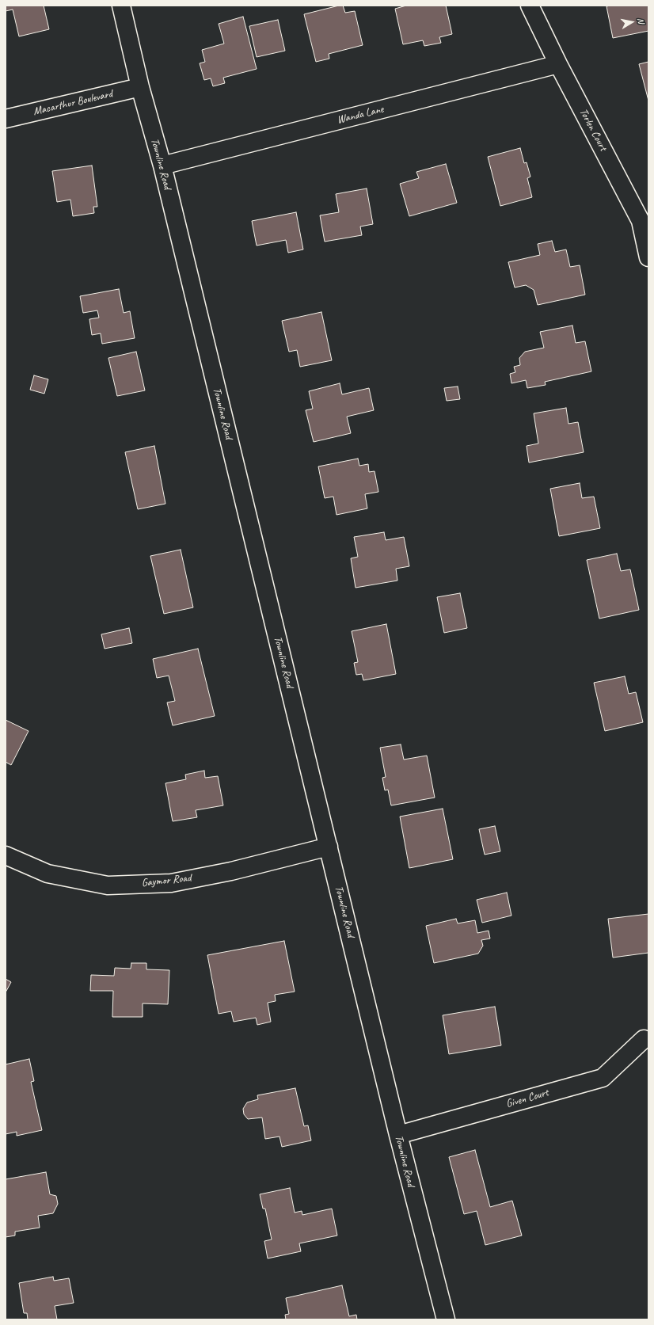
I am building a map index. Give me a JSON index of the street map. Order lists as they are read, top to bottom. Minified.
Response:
{"streets":{"street":["Macarthur Boulevard","Wanda Lane","Torlen Court","Townline Road","Gaymor Road","Given Court"]},"crossings":[["Macarthur Boulevard","Townline Road"],["Wanda Lane","Torlen Court"],["Wanda Lane","Townline Road"],["Townline Road","Gaymor Road"],["Townline Road","Given Court"]],"north":"right"}
